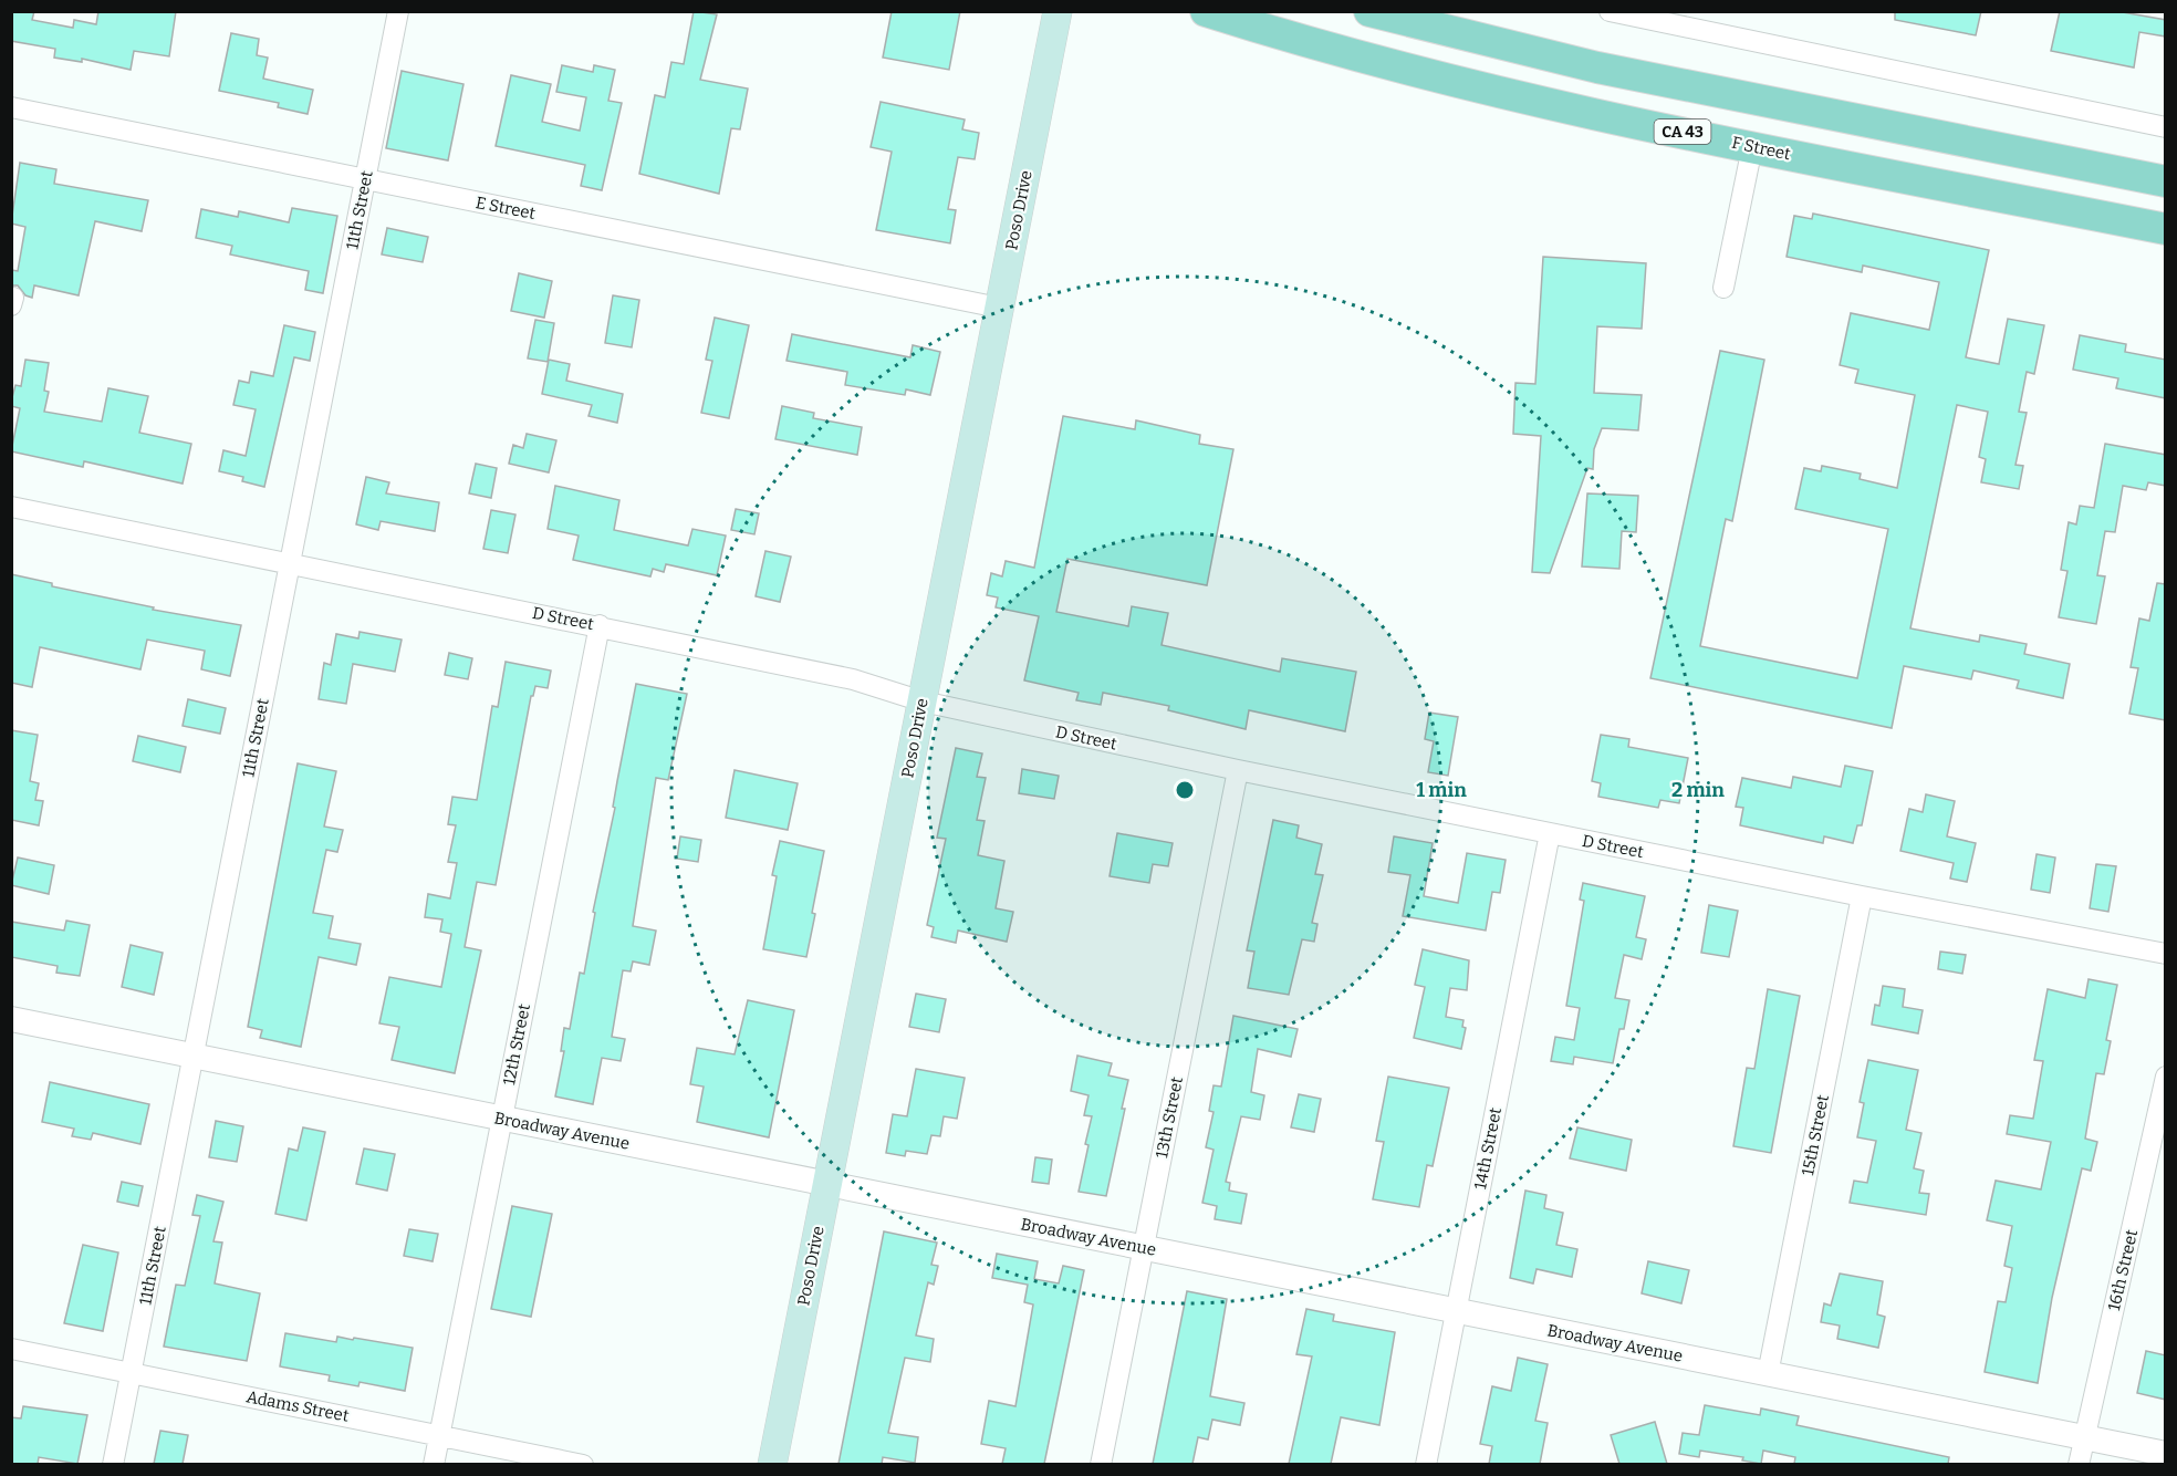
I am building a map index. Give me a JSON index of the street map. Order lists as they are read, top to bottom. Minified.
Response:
{"streets":{"main road":["CA 43","F Street","Poso Drive"],"street":["E Street","11th Street","D Street","12th Street","13th Street","Broadway Avenue","15th Street","14th Street","16th Street","Adams Street"]},"crossings":[["E Street","11th Street"],["E Street","Poso Drive"],["11th Street","D Street"],["11th Street","Broadway Avenue"],["11th Street","Adams Street"],["Poso Drive","D Street"],["Poso Drive","Broadway Avenue"],["D Street","12th Street"],["D Street","13th Street"],["D Street","15th Street"],["D Street","14th Street"],["12th Street","Broadway Avenue"],["12th Street","Adams Street"],["13th Street","Broadway Avenue"],["Broadway Avenue","15th Street"],["Broadway Avenue","14th Street"],["Broadway Avenue","16th Street"]],"rings":["1 min","2 min"]}
